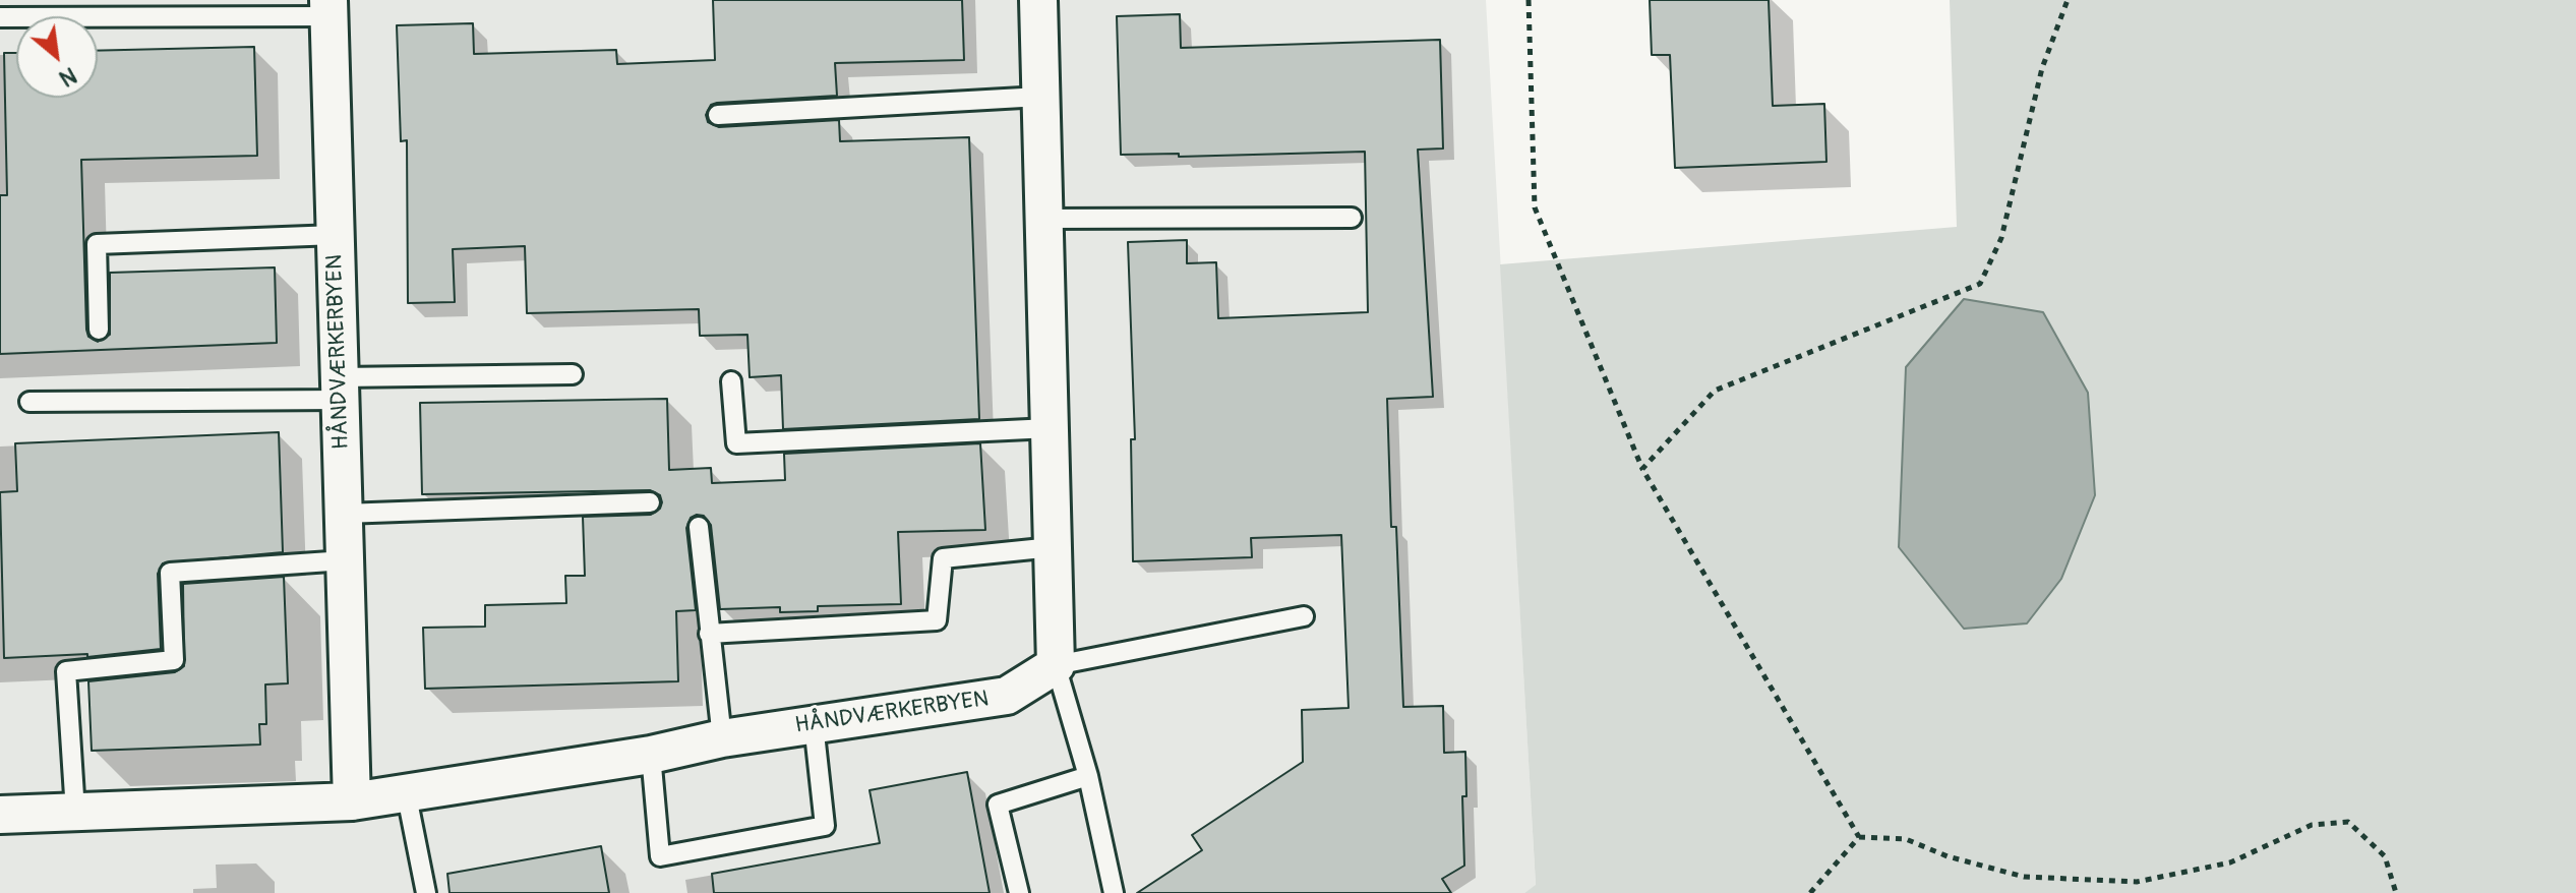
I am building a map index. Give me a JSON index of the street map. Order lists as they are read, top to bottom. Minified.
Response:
{"streets":{"street":["HÅNDVÆRKERBYEN"]},"north":"bottom right"}
